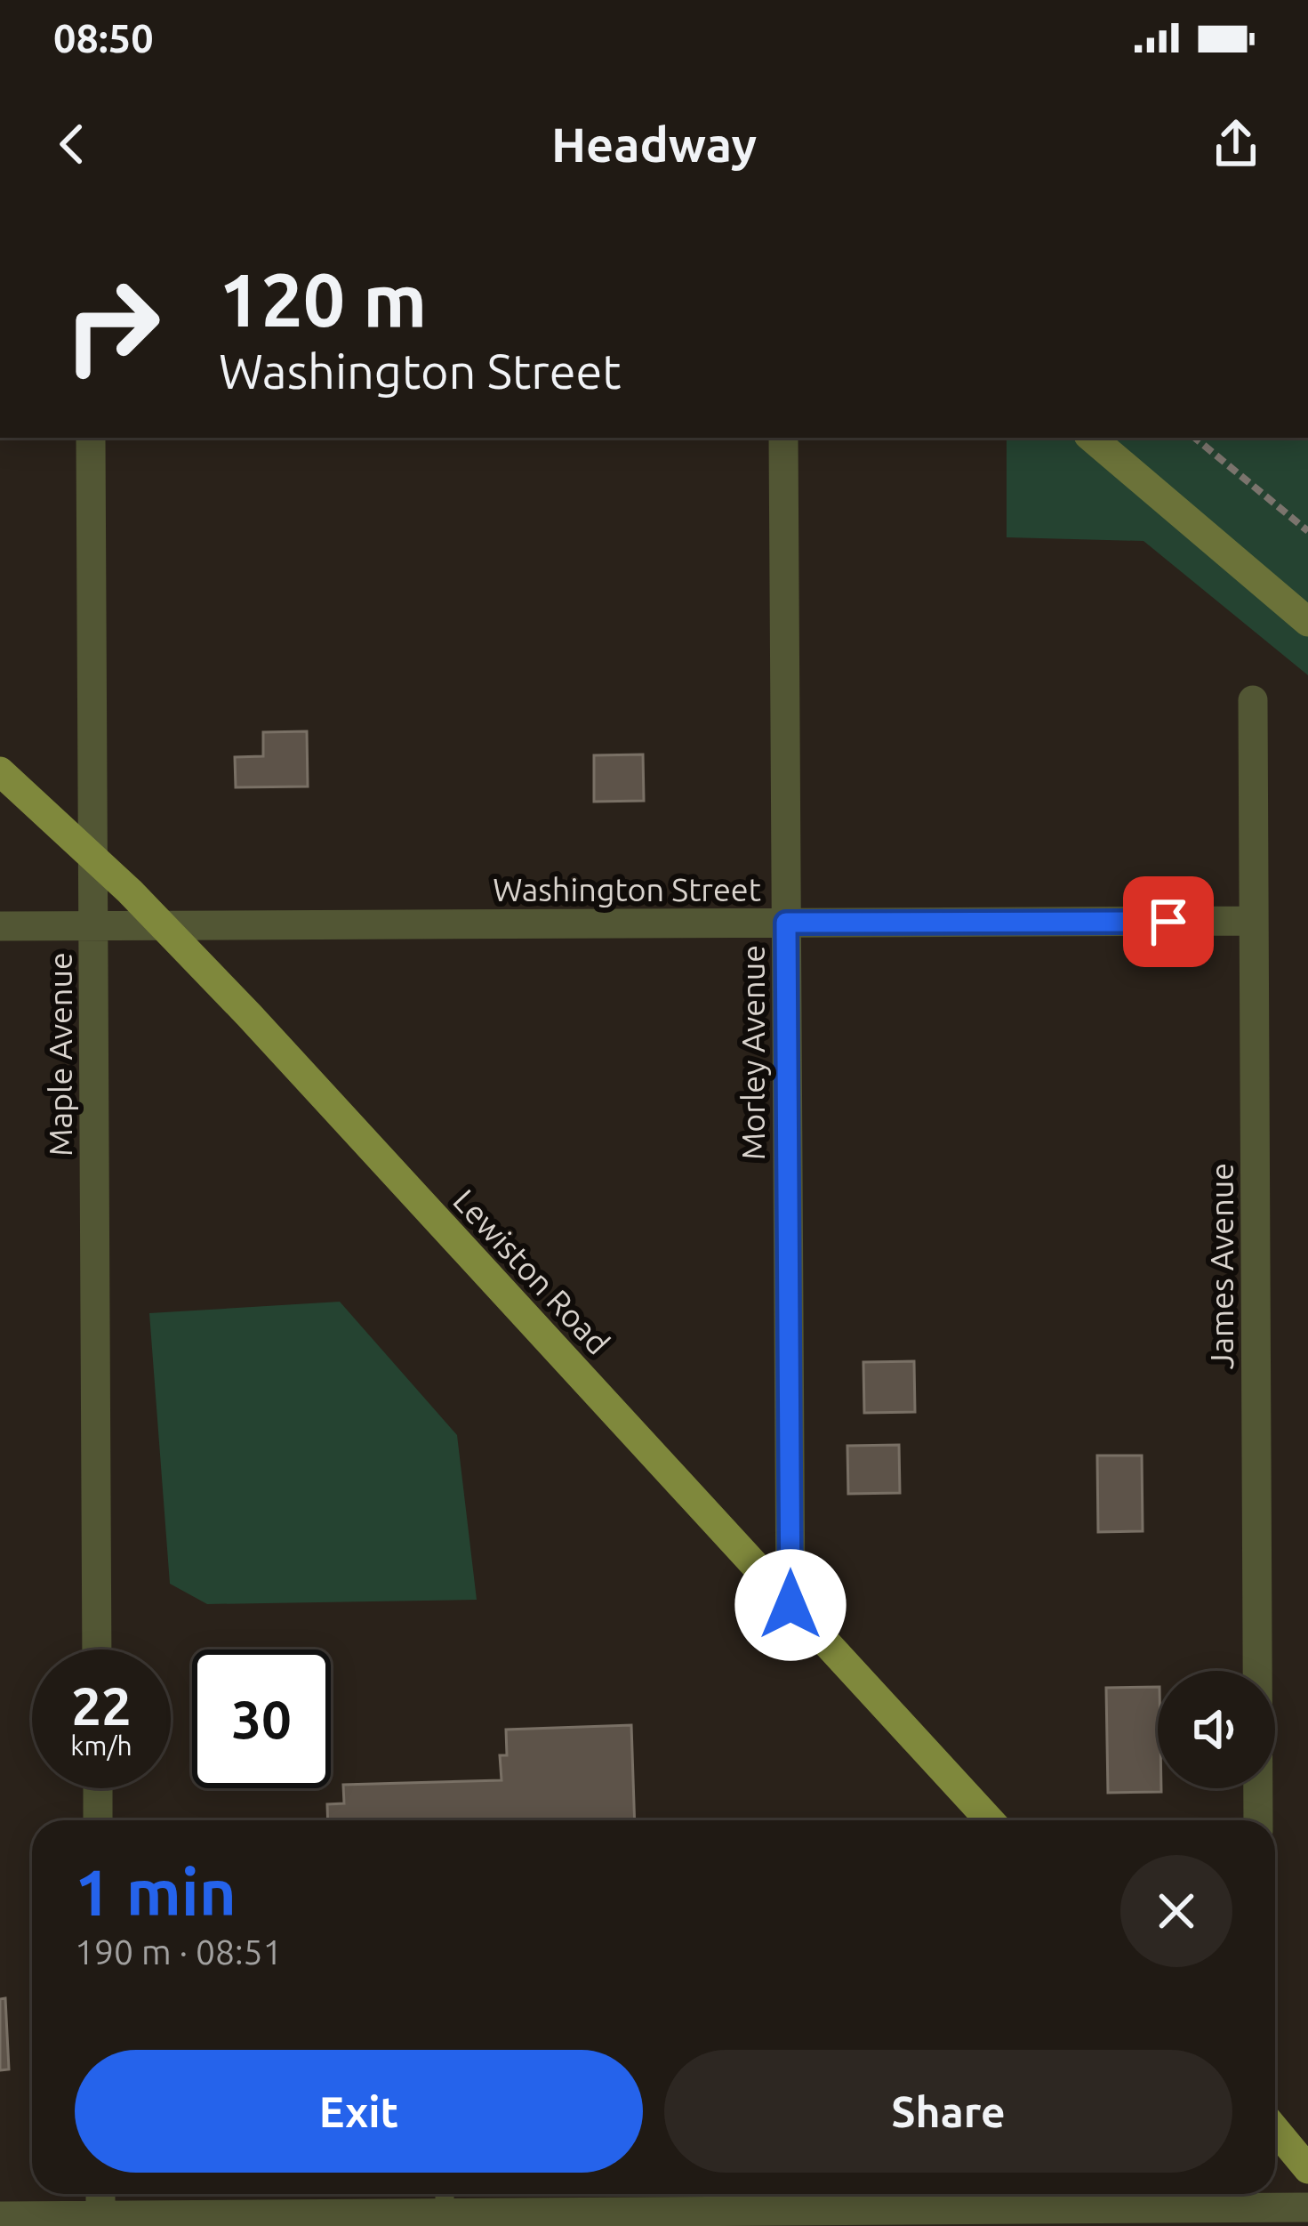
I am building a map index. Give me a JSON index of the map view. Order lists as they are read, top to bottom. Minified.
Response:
{"streets":{"main road":["Lewiston Road"],"street":["Washington Street","Morley Avenue","Maple Avenue","James Avenue"]},"crossings":[["Washington Street","Morley Avenue"],["Washington Street","Maple Avenue"],["Washington Street","James Avenue"],["Washington Street","Lewiston Road"],["Morley Avenue","Lewiston Road"],["Maple Avenue","Lewiston Road"]],"page":{"status":"08:50","header":"Headway","turn":["120 m","Washington Street"],"speed":"22 km/h","limit":"30","heading":["1 min","190 m · 08:51"],"buttons":["Exit","Share"]}}
